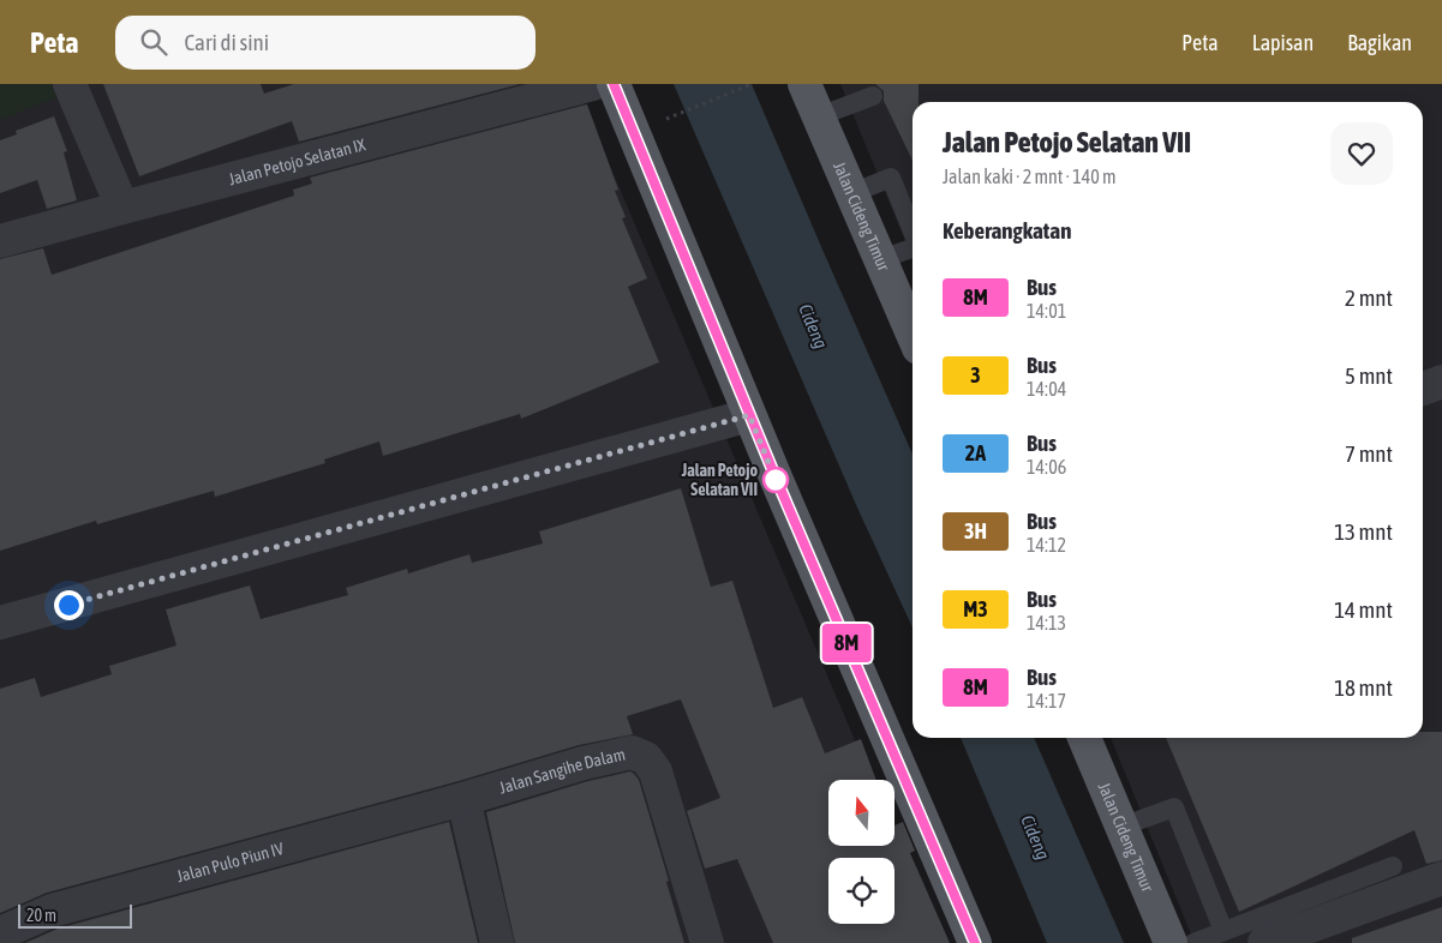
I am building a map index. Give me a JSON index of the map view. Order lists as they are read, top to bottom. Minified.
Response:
{"streets":{"main road":["Jalan Cideng Timur"],"street":["Jalan Petojo Selatan IX","Jalan Sangihe Dalam","Jalan Pulo Piun IV"]},"crossings":[["Jalan Sangihe Dalam","Jalan Pulo Piun IV"]],"water":["Cideng"],"places":["Jalan Petojo Selatan VII"],"lines":["bus line 8M"],"scale_bar":"20 m","north":"top","page":{"header":"Peta","search":"Cari di sini","nav":["Peta","Lapisan","Bagikan"],"on_map":"8M","heading":[["Jalan Petojo Selatan VII","Jalan kaki · 2 mnt · 140 m"],"Keberangkatan"],"list":[{"mark":"8M","name":"Bus","note":"14:01","value":"2 mnt"},{"mark":"3","name":"Bus","note":"14:04","value":"5 mnt"},{"mark":"2A","name":"Bus","note":"14:06","value":"7 mnt"},{"mark":"3H","name":"Bus","note":"14:12","value":"13 mnt"},{"mark":"M3","name":"Bus","note":"14:13","value":"14 mnt"},{"mark":"8M","name":"Bus","note":"14:17","value":"18 mnt"}],"scale":"20 m"}}
